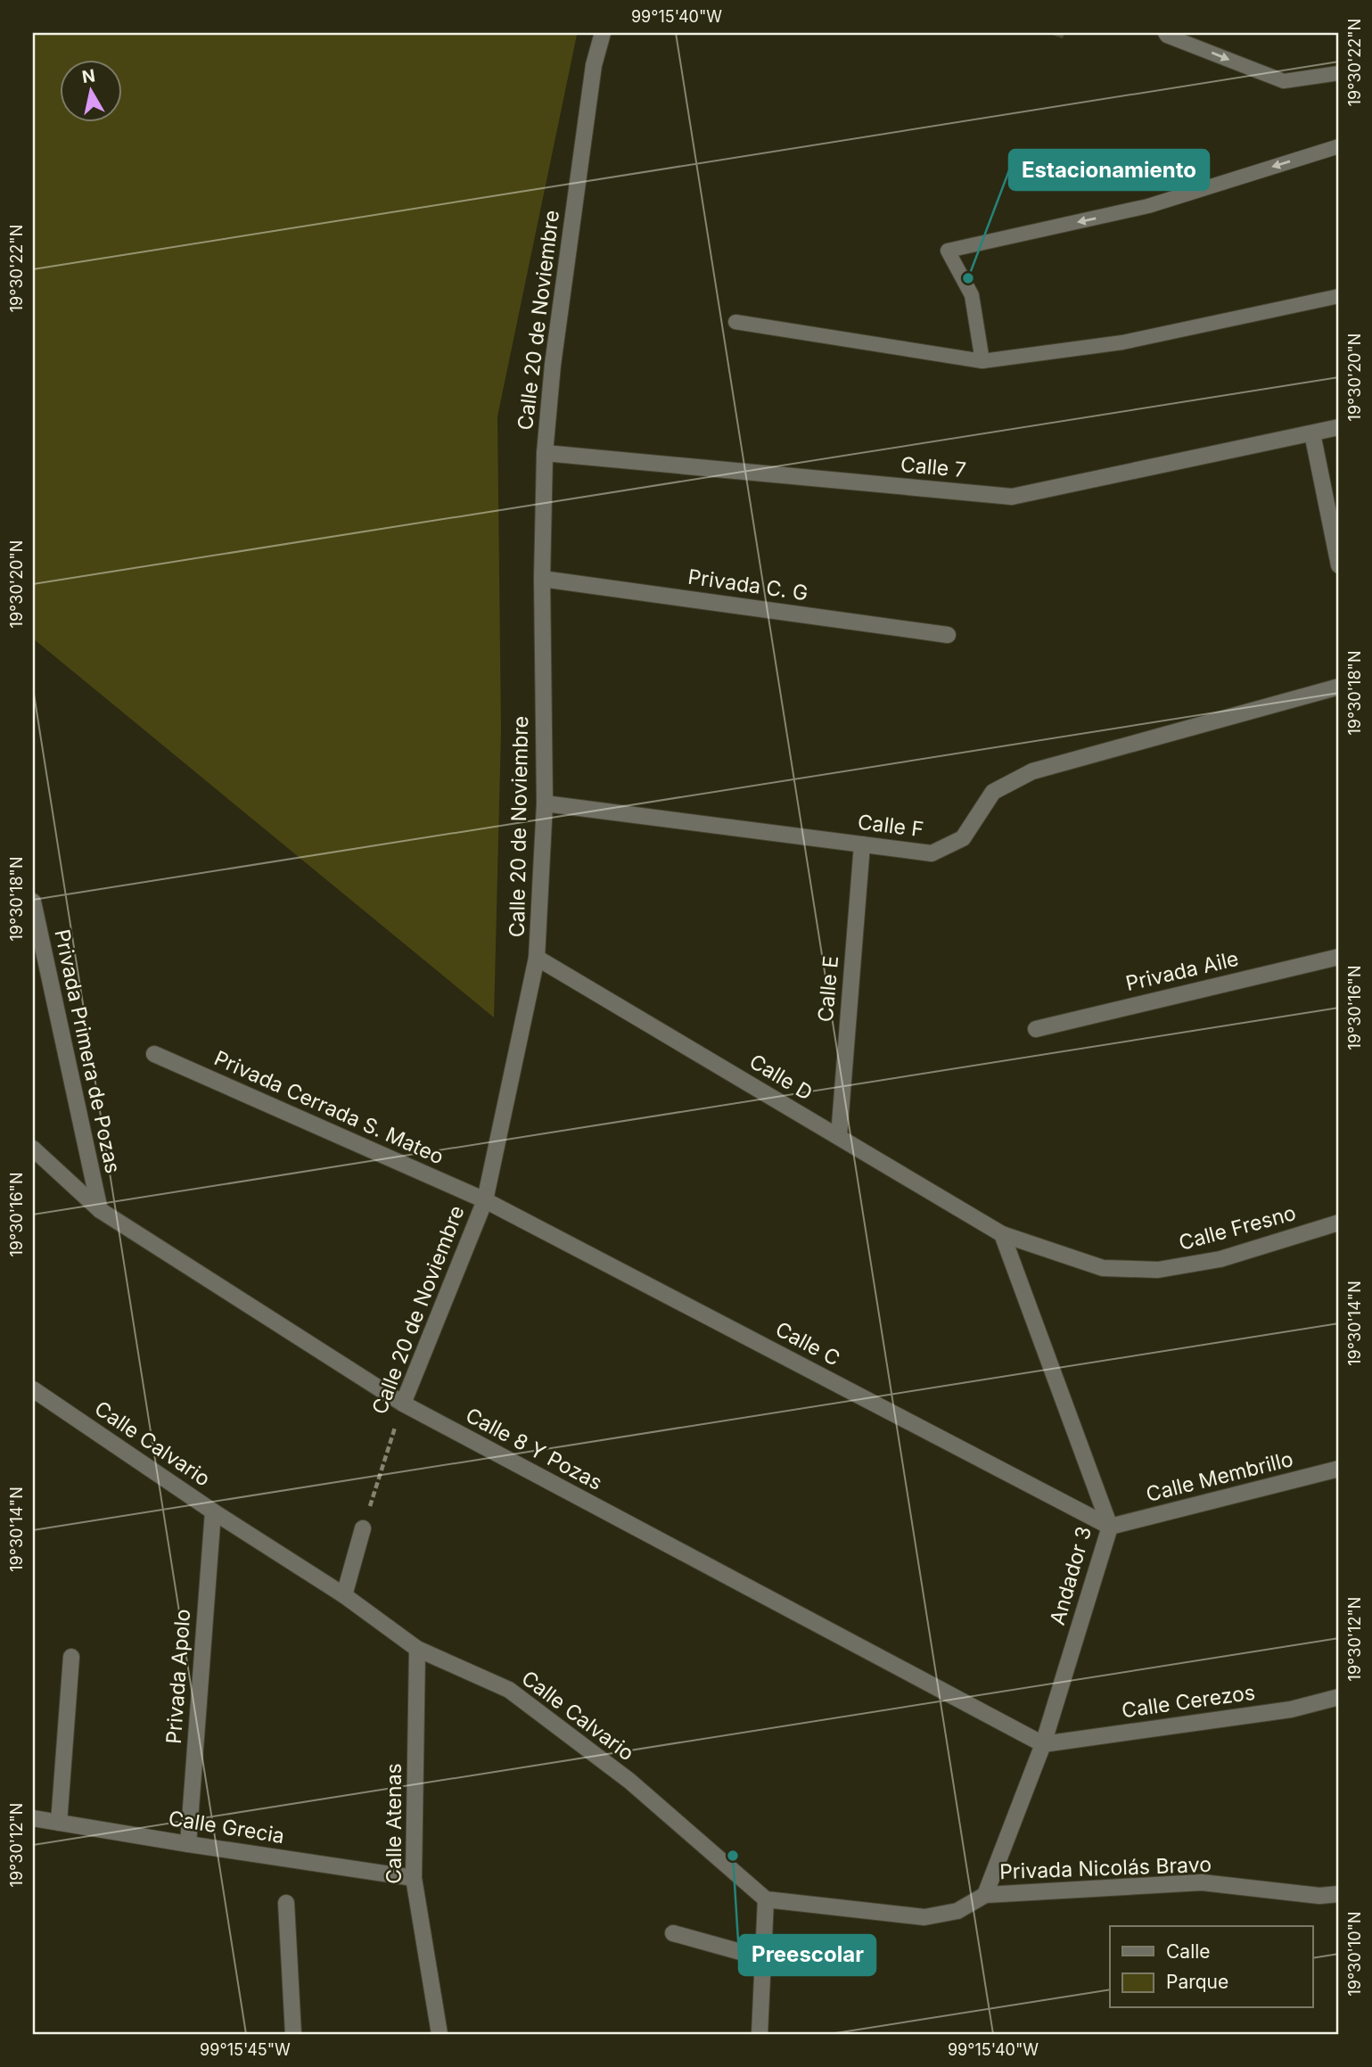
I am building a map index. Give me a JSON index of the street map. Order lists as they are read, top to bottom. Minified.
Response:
{"streets":{"street":["Calle 20 de Noviembre","Calle 7","Privada C. G","Calle F","Privada Aile","Calle E","Privada Primera de Pozas","Calle D","Privada Cerrada S. Mateo","Calle Fresno","Calle C","Calle Calvario","Calle 8 Y Pozas","Calle Membrillo","Andador 3","Privada Apolo","Calle Cerezos","Calle Atenas","Calle Grecia","Privada Nicolás Bravo"]},"crossings":[["Calle 20 de Noviembre","Calle 7"],["Calle 20 de Noviembre","Privada C. G"],["Calle 20 de Noviembre","Calle F"],["Calle 20 de Noviembre","Calle D"],["Calle 20 de Noviembre","Privada Cerrada S. Mateo"],["Calle 20 de Noviembre","Calle C"],["Calle 20 de Noviembre","Calle 8 Y Pozas"],["Calle F","Calle E"],["Calle E","Calle D"],["Privada Primera de Pozas","Calle 8 Y Pozas"],["Calle D","Calle Fresno"],["Calle D","Andador 3"],["Privada Cerrada S. Mateo","Calle C"],["Calle Fresno","Andador 3"],["Calle C","Calle Membrillo"],["Calle C","Andador 3"],["Calle Calvario","Privada Apolo"],["Calle Calvario","Calle Atenas"],["Calle 8 Y Pozas","Andador 3"],["Calle 8 Y Pozas","Calle Cerezos"],["Calle Membrillo","Andador 3"],["Andador 3","Calle Cerezos"],["Andador 3","Privada Nicolás Bravo"],["Privada Apolo","Calle Grecia"],["Calle Atenas","Calle Grecia"]],"places":["Estacionamiento","Preescolar"],"legend":["Calle","Parque"],"north":"top","coordinates":["99°15'40\"W","19°30'22\"N","19°30'20\"N","19°30'18\"N","19°30'16\"N","19°30'14\"N","19°30'12\"N","19°30'10\"N","99°15'45\"W"]}
